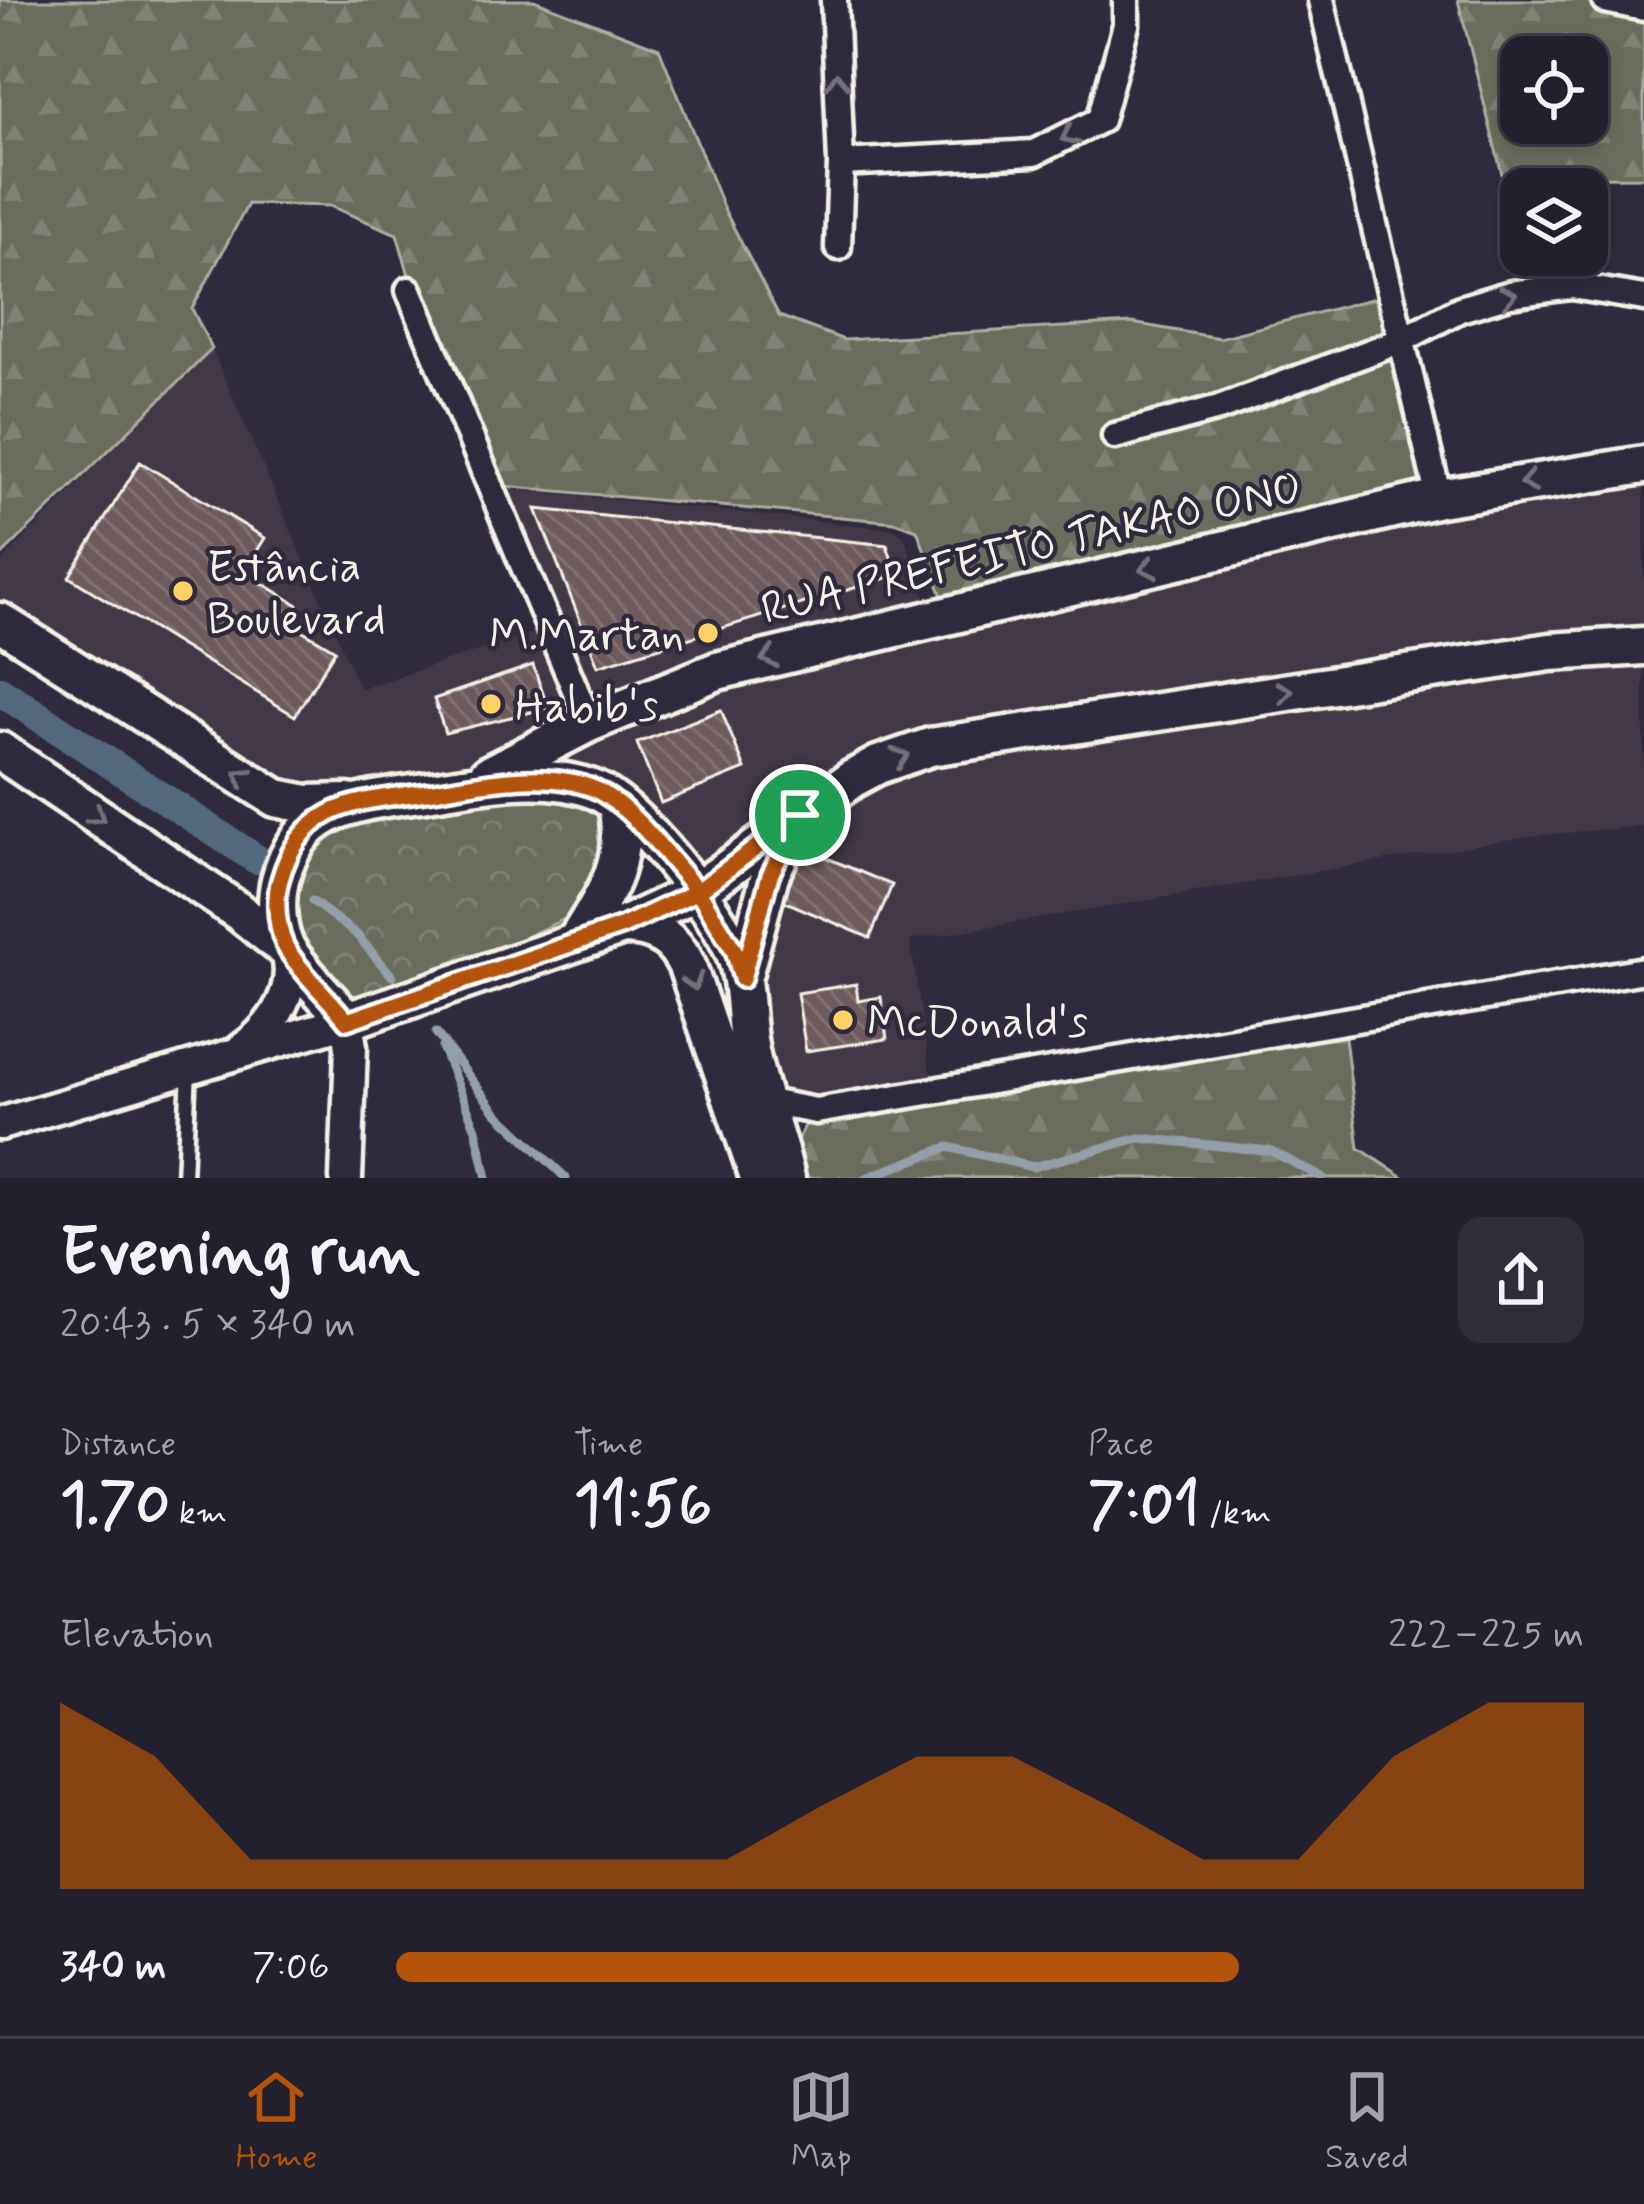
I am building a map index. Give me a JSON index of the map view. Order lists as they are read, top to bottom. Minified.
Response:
{"streets":{"main road":["RUA PREFEITO TAKAO ONO"]},"places":["Estância Boulevard","M.Martan","Habib's","McDonald's"],"page":{"heading":["Evening run","20:43 · 5 × 340 m"],"stats":[["Distance","1.70 km"],["Time","11:56"],["Pace","7:01 /km"]],"chart":["Elevation","222–225 m"],"list":[{"name":"340 m","note":"7:06"}],"tabs":["Home","Map","Saved"]}}
